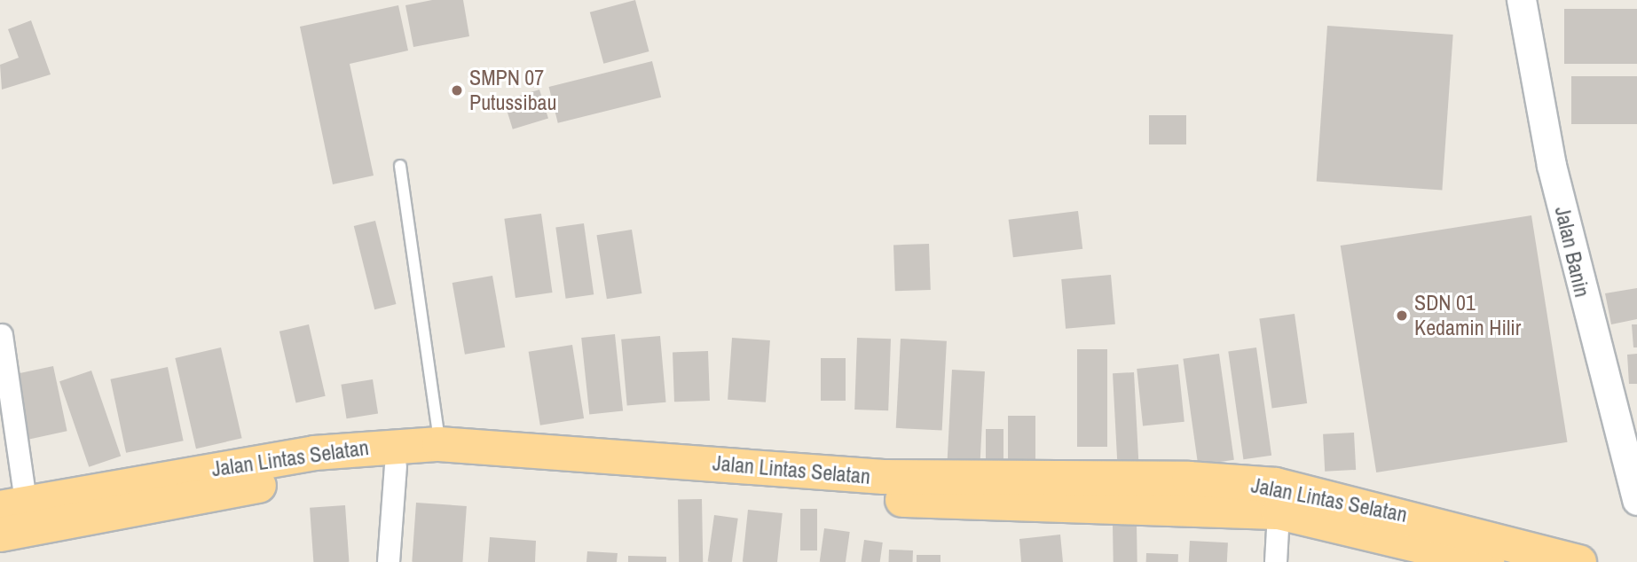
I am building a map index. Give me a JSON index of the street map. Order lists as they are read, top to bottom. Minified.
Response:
{"streets":{"highway":["Jalan Lintas Selatan"],"street":["Jalan Banin"]},"places":["SMPN 07 Putussibau","SDN 01 Kedamin Hilir"]}
